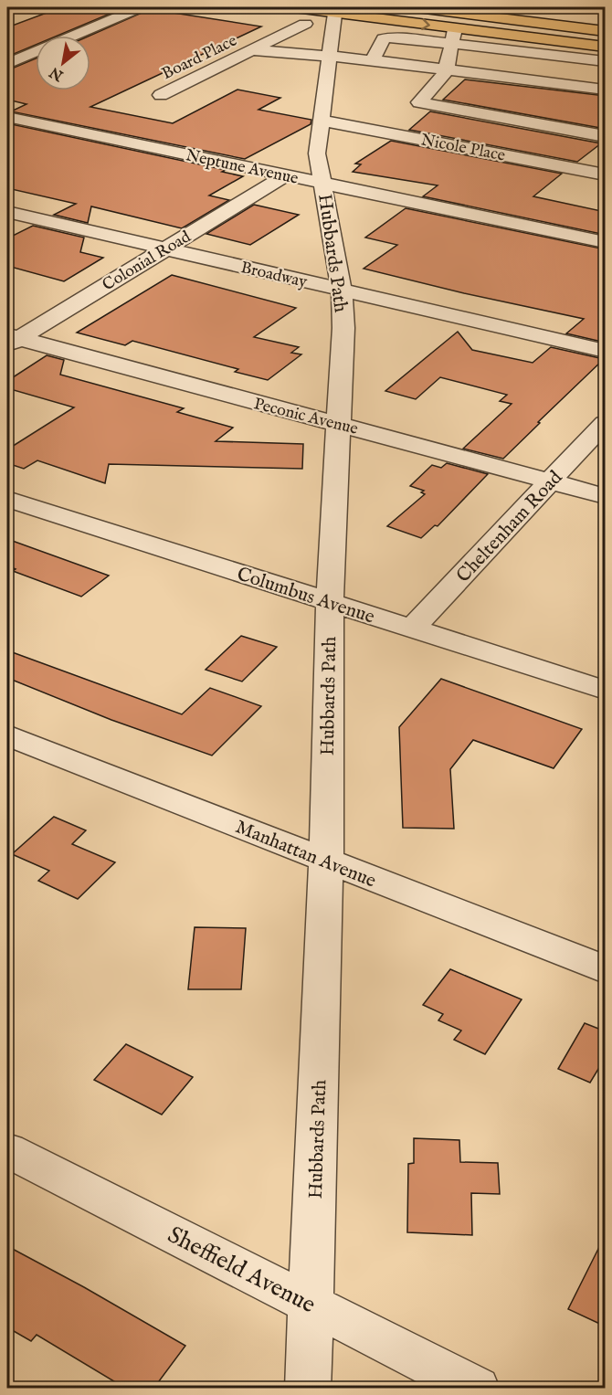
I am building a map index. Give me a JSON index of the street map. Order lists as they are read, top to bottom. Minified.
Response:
{"streets":{"street":["Board Place","Nicole Place","Neptune Avenue","Hubbards Path","Colonial Road","Broadway","Peconic Avenue","Cheltenham Road","Columbus Avenue","Manhattan Avenue","Sheffield Avenue"]},"crossings":[["Board Place","Hubbards Path"],["Nicole Place","Hubbards Path"],["Neptune Avenue","Hubbards Path"],["Neptune Avenue","Colonial Road"],["Hubbards Path","Broadway"],["Hubbards Path","Peconic Avenue"],["Hubbards Path","Columbus Avenue"],["Hubbards Path","Manhattan Avenue"],["Hubbards Path","Sheffield Avenue"],["Colonial Road","Broadway"],["Colonial Road","Peconic Avenue"],["Peconic Avenue","Cheltenham Road"],["Cheltenham Road","Columbus Avenue"]],"north":"bottom left"}
